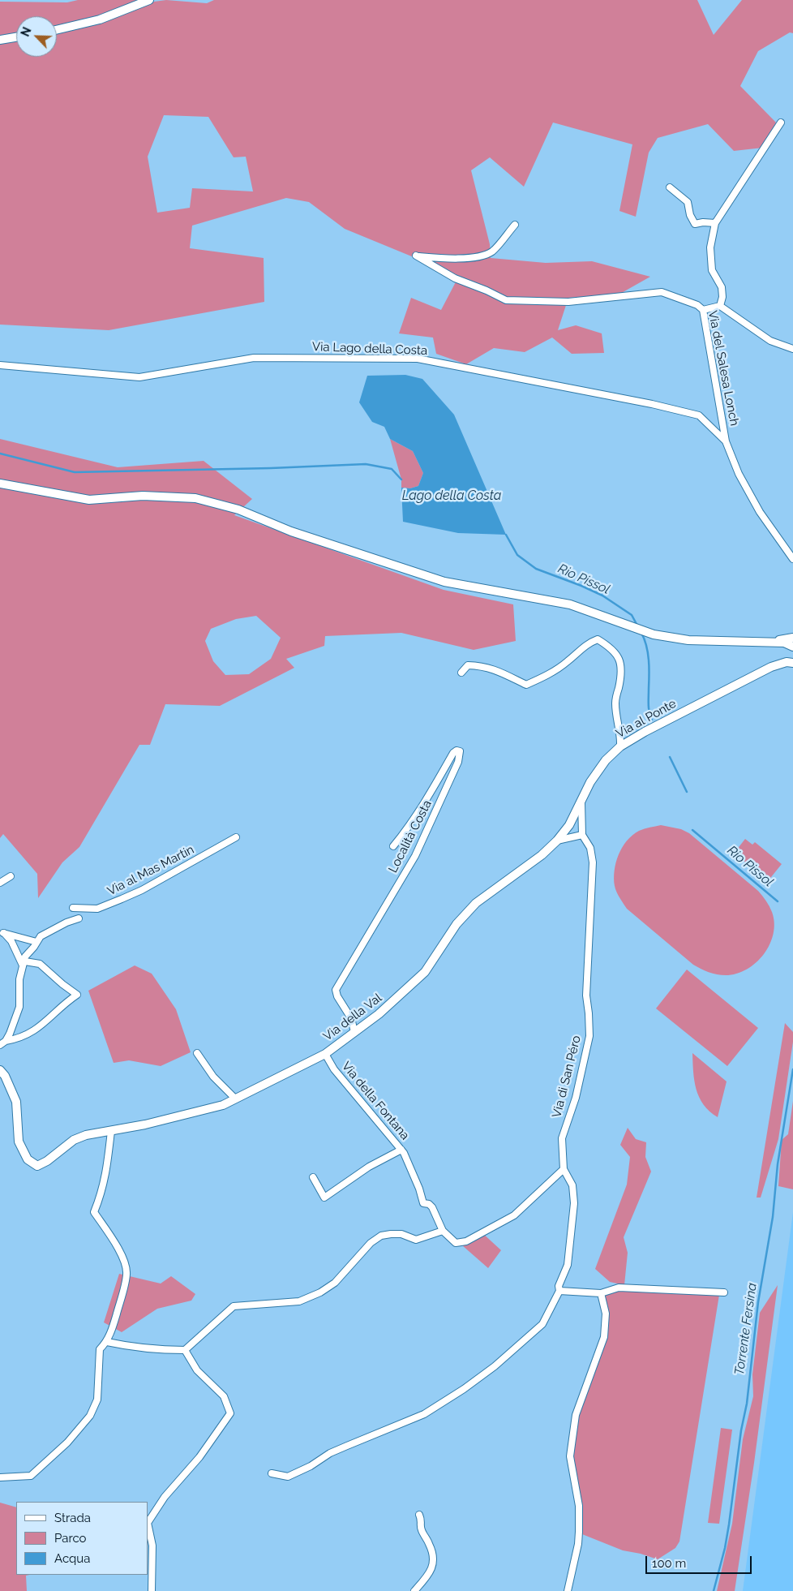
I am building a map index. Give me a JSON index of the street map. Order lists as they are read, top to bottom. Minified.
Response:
{"streets":{"street":["Via Lago della Costa","Via del Salesa Lonch","Via al Ponte","Località Costa","Via al Mas Martin","Via della Val","Via di San Péro","Via della Fontana"]},"crossings":[["Via Lago della Costa","Via del Salesa Lonch"],["Via al Ponte","Via della Val"],["Località Costa","Via della Val"],["Via della Val","Via della Fontana"],["Via di San Péro","Via della Fontana"]],"water":["Lago della Costa","Rio Pissol","Torrente Fersina"],"legend":["Strada","Parco","Acqua"],"scale_bar":"100 m","north":"top left"}
